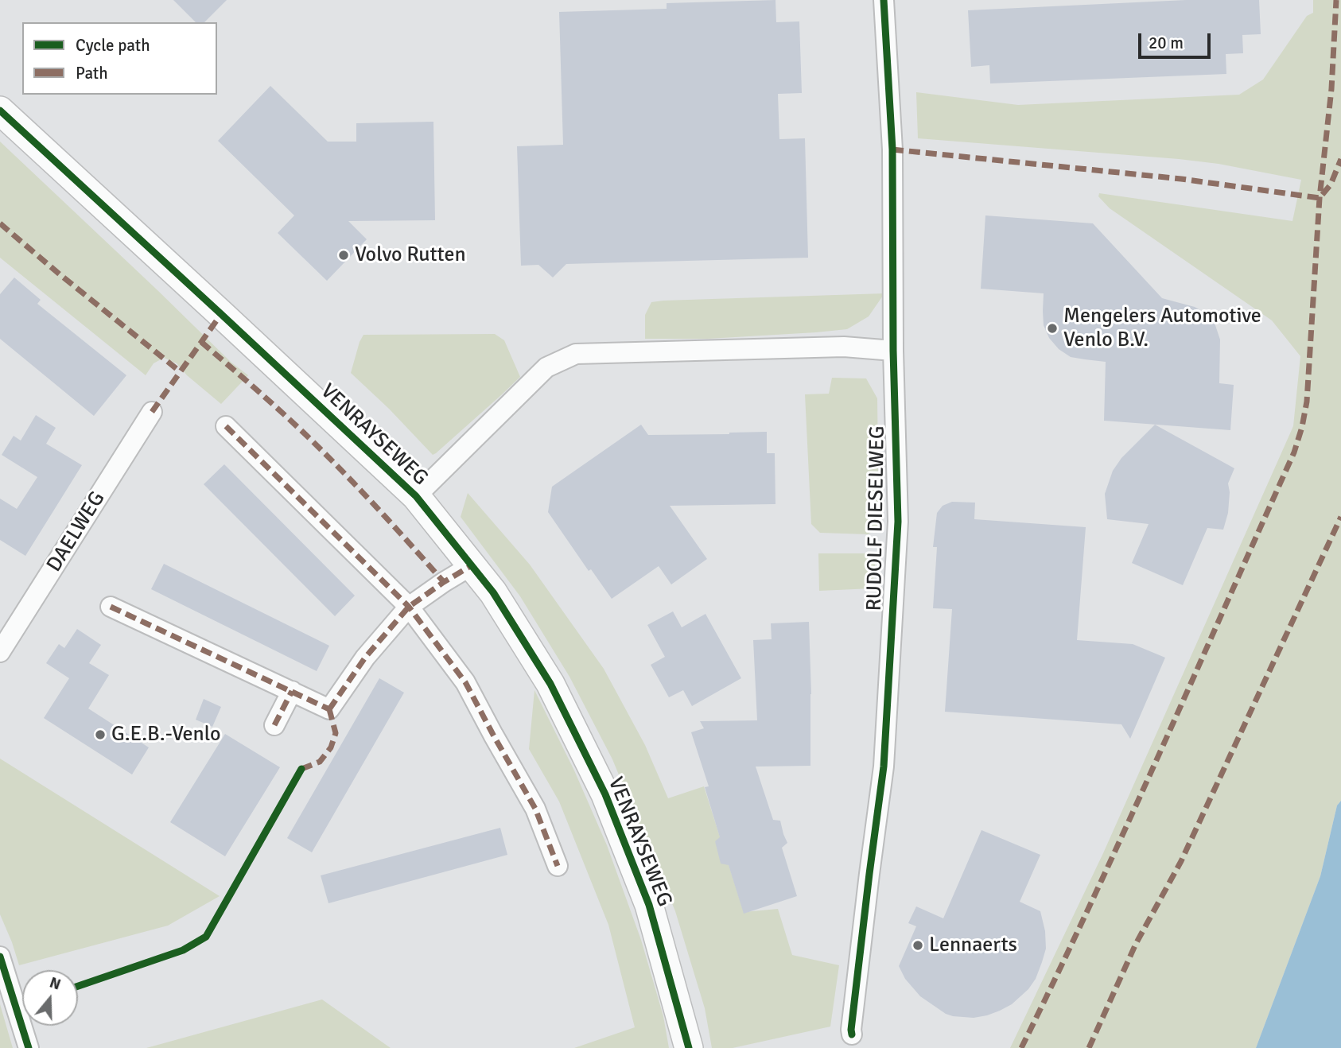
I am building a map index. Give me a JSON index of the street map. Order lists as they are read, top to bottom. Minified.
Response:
{"streets":{"street":["VENRAYSEWEG","RUDOLF DIESELWEG","DAELWEG"]},"places":["Volvo Rutten","Mengelers Automotive Venlo B.V.","G.E.B.-Venlo","Lennaerts"],"legend":["Cycle path","Path"],"scale_bar":"20 m","north":"top"}
